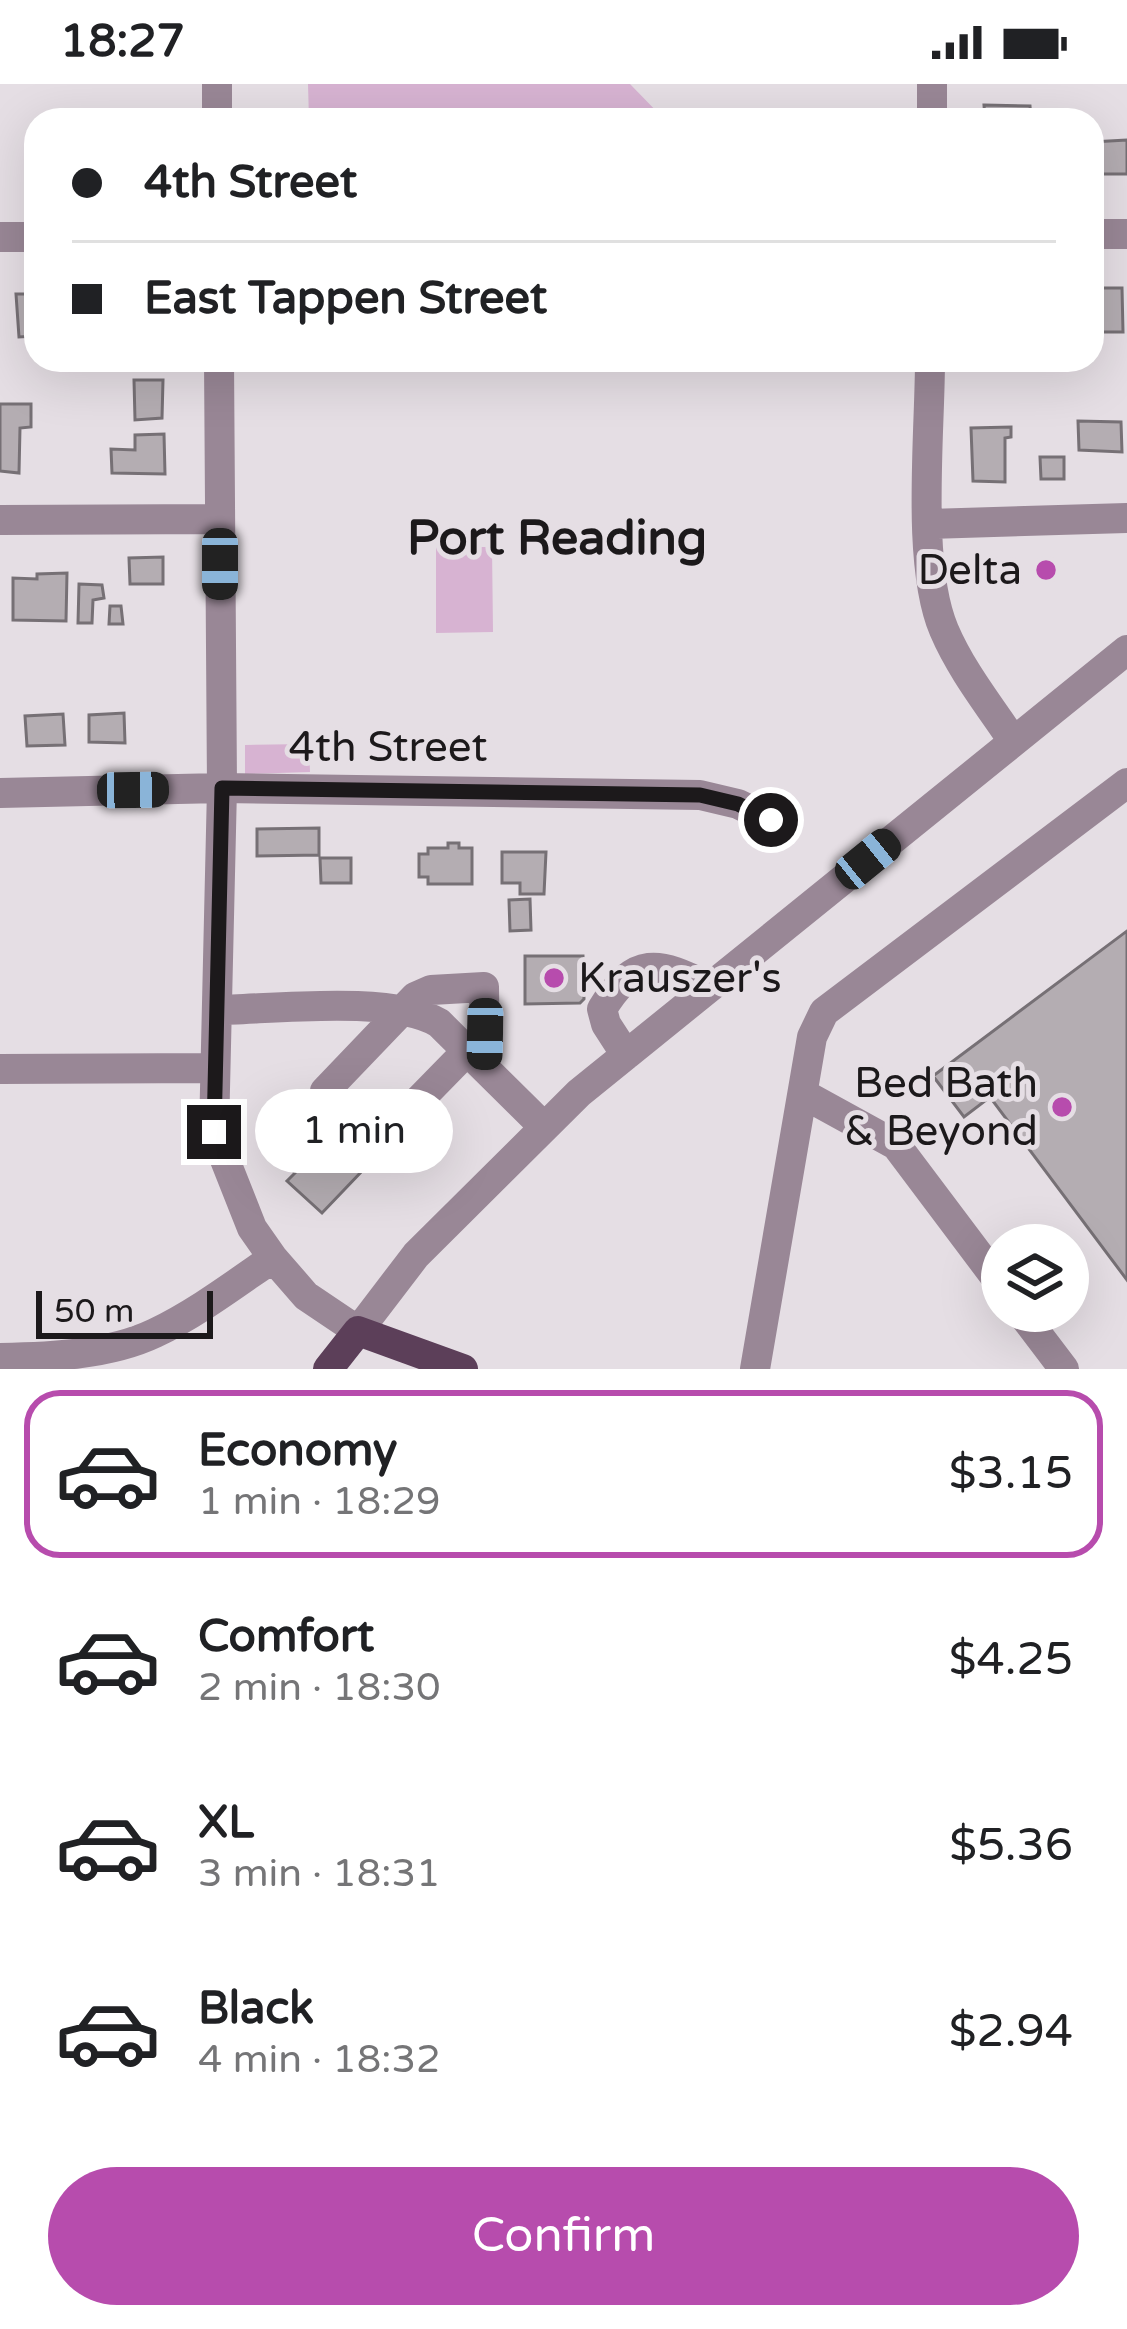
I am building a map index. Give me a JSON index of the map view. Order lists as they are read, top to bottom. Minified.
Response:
{"streets":{"street":["4th Street"]},"districts":["Port Reading"],"places":["Delta","Krauszer's","Bed Bath & Beyond"],"scale_bar":"50 m","page":{"status":"18:27","banner":["4th Street","East Tappen Street"],"bubble":"1 min","scale":"50 m","list":[{"name":"Economy","note":"1 min · 18:29","value":"$3.15"},{"name":"Comfort","note":"2 min · 18:30","value":"$4.25"},{"name":"XL","note":"3 min · 18:31","value":"$5.36"},{"name":"Black","note":"4 min · 18:32","value":"$2.94"}],"buttons":"Confirm"}}
